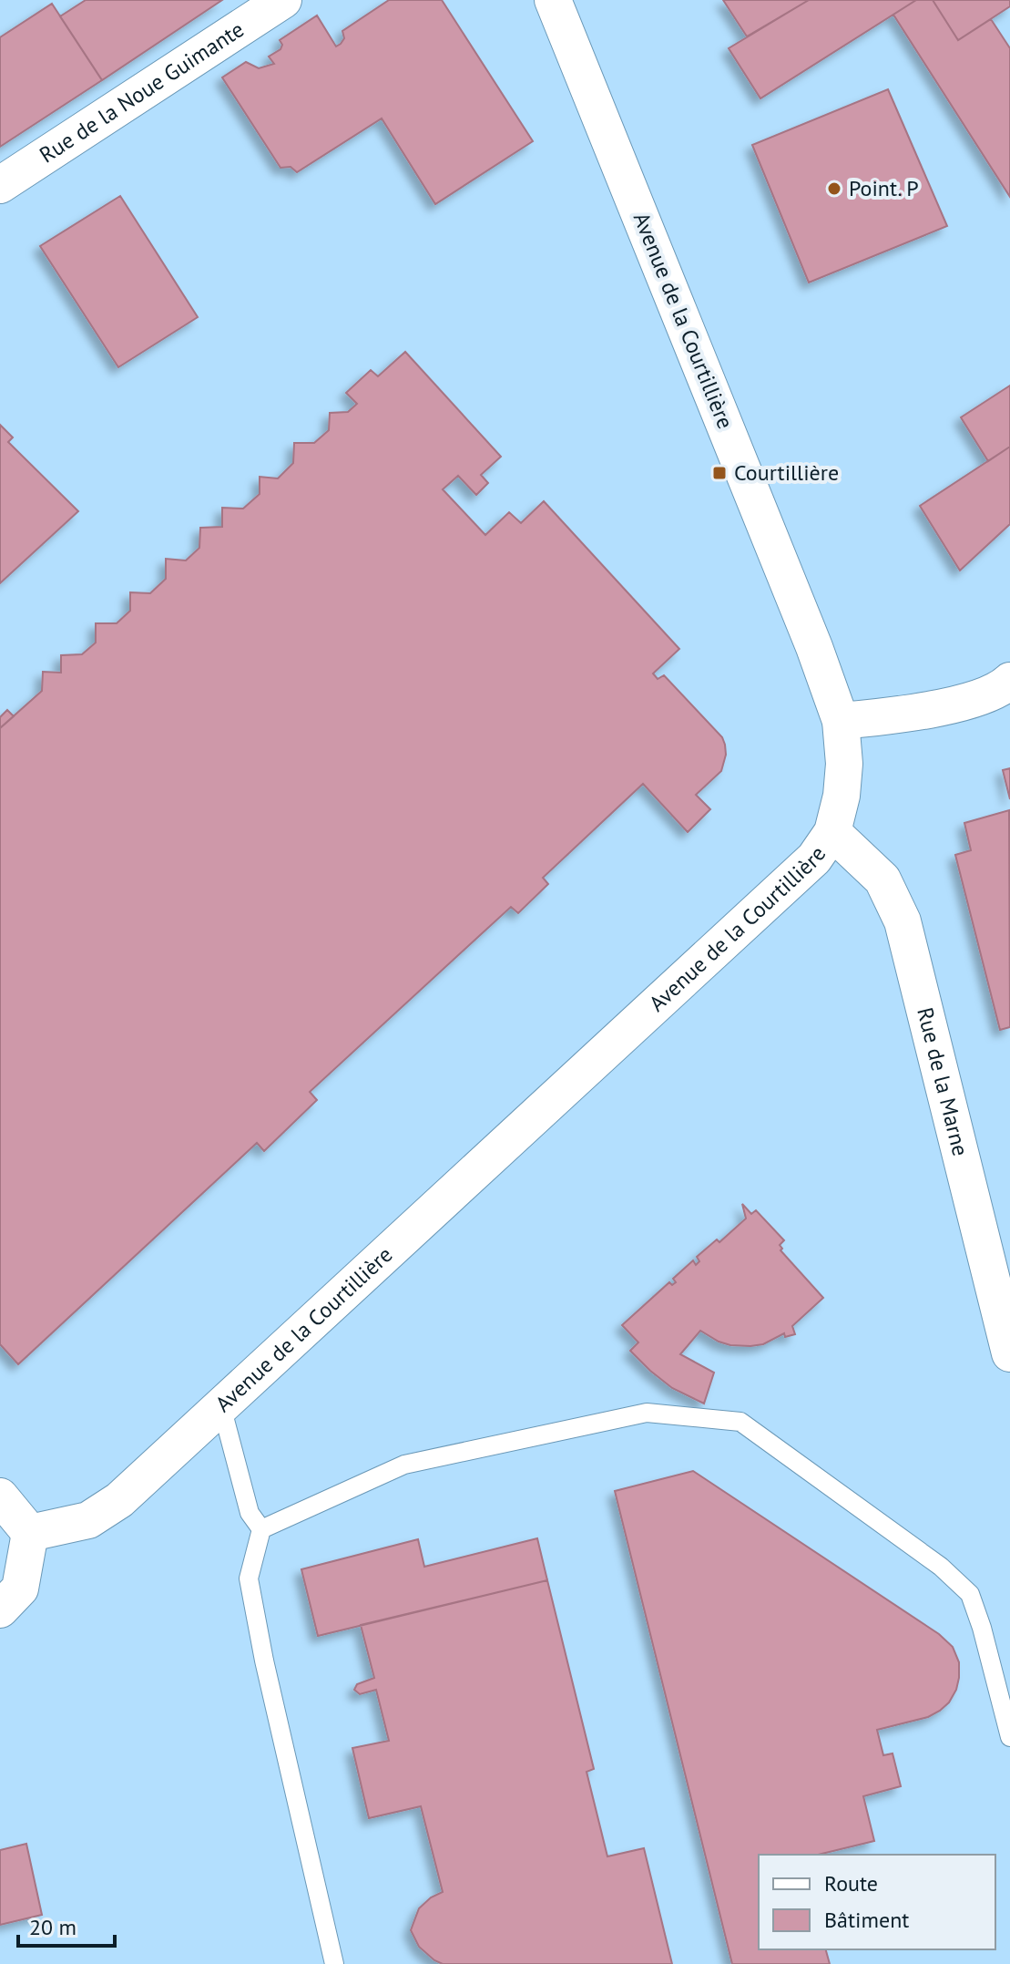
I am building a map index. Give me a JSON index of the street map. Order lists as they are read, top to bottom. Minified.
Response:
{"streets":{"street":["Rue de la Noue Guimante","Avenue de la Courtillière","Rue de la Marne"]},"crossings":[["Avenue de la Courtillière","Rue de la Marne"]],"places":{"other":["Point. P"],"transit":["Courtillière"]},"legend":["Route","Bâtiment"],"scale_bar":"20 m"}
